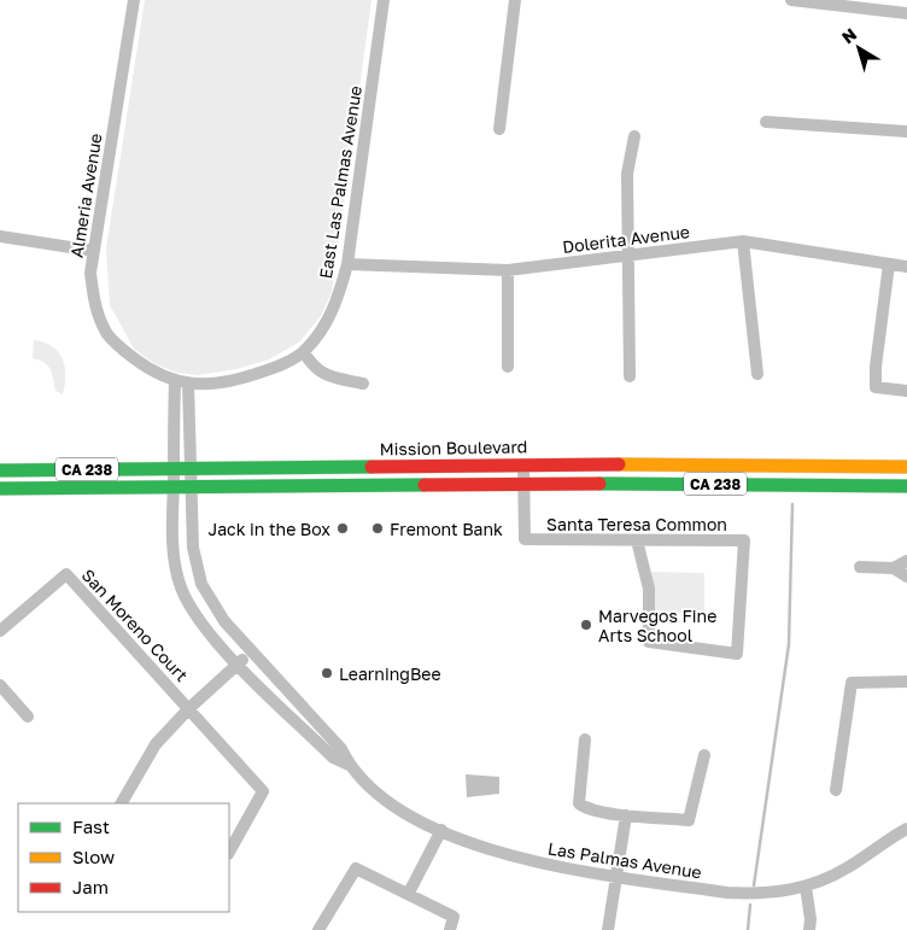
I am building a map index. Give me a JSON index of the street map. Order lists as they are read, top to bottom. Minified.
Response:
{"streets":{"main road":["Mission Boulevard","CA 238"],"street":["East Las Palmas Avenue","Almeria Avenue","Dolerita Avenue","Santa Teresa Common","San Moreno Court","Las Palmas Avenue"]},"crossings":[["East Las Palmas Avenue","Almeria Avenue"],["East Las Palmas Avenue","Dolerita Avenue"],["Mission Boulevard","Las Palmas Avenue"],["CA 238","Santa Teresa Common"],["CA 238","Las Palmas Avenue"]],"places":["Jack in the Box","Fremont Bank","Marvegos Fine Arts School","LearningBee"],"legend":["Fast","Slow","Jam"],"north":"top left"}
